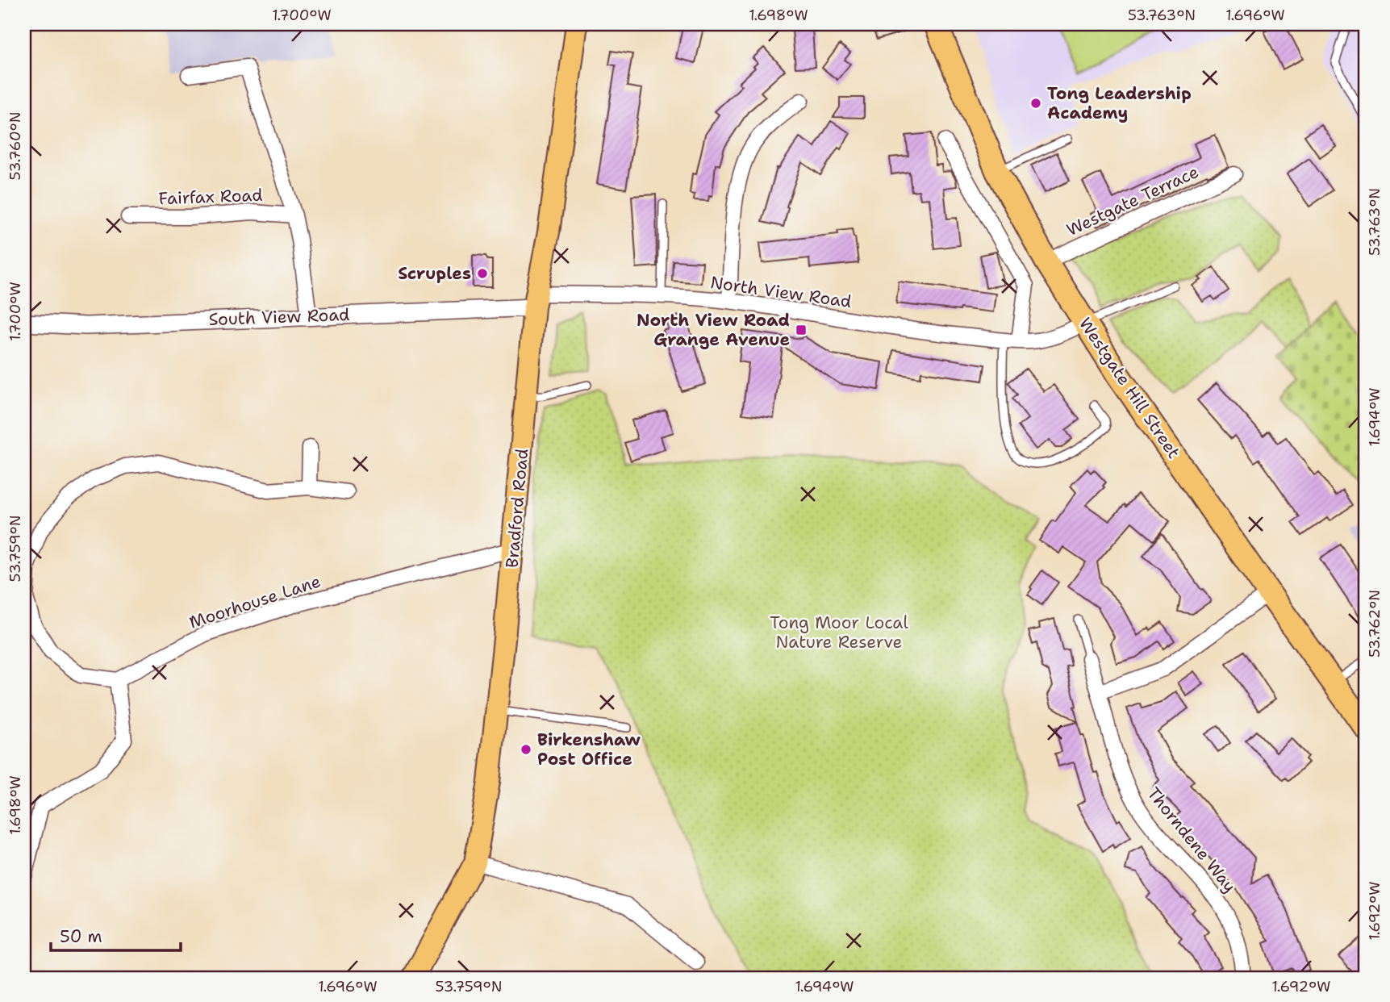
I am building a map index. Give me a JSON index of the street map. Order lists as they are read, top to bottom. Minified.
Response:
{"streets":{"highway":["Westgate Hill Street"],"main road":["Bradford Road"],"street":["Fairfax Road","Westgate Terrace","North View Road","South View Road","Moorhouse Lane","Thorndene Way"]},"crossings":[["Westgate Terrace","Westgate Hill Street"],["North View Road","South View Road"],["North View Road","Westgate Hill Street"],["North View Road","Bradford Road"],["South View Road","Bradford Road"],["Bradford Road","Moorhouse Lane"]],"parks":["Tong Moor Local Nature Reserve"],"places":{"other":["Tong Leadership Academy","Scruples","Birkenshaw Post Office"],"transit":["North View Road Grange Avenue"]},"scale_bar":"50 m","coordinates":["1.700°W","1.698°W","53.763°N","1.696°W","53.760°N","1.694°W","53.759°N","53.762°N","1.692°W"]}
